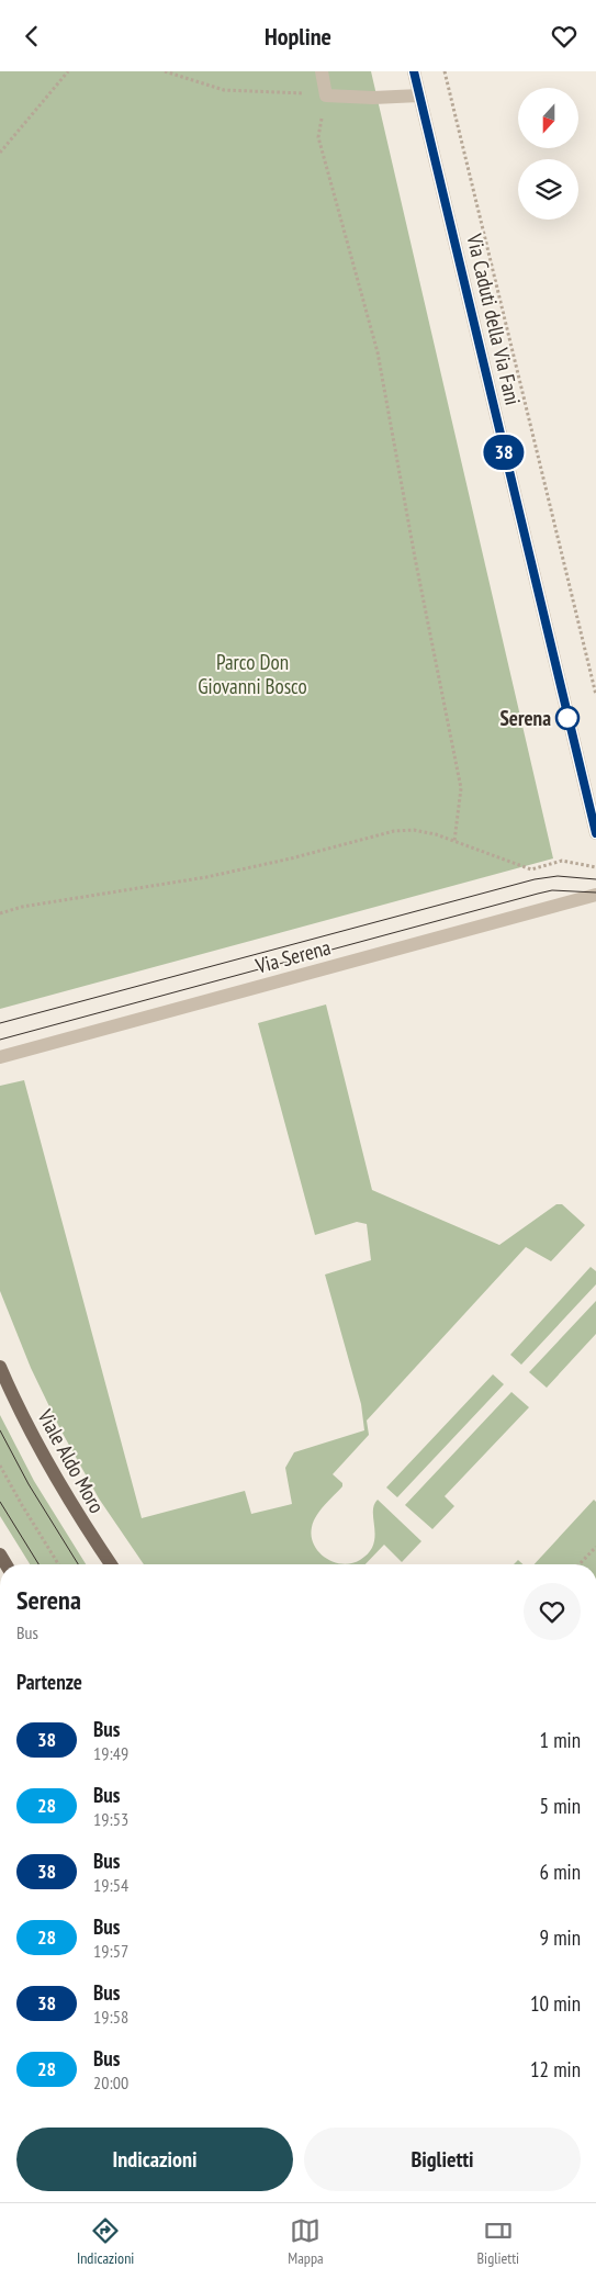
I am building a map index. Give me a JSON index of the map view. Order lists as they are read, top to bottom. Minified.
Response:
{"streets":{"main road":["Viale Aldo Moro"],"street":["Via Caduti della Via Fani","Via Serena"]},"parks":["Parco Don Giovanni Bosco"],"places":["Serena"],"lines":["bus line 38"],"north":"bottom","page":{"header":"Hopline","on_map":"38","heading":[["Serena","Bus"],"Partenze"],"list":[{"mark":"38","name":"Bus","note":"19:49","value":"1 min"},{"mark":"28","name":"Bus","note":"19:53","value":"5 min"},{"mark":"38","name":"Bus","note":"19:54","value":"6 min"},{"mark":"28","name":"Bus","note":"19:57","value":"9 min"},{"mark":"38","name":"Bus","note":"19:58","value":"10 min"},{"mark":"28","name":"Bus","note":"20:00","value":"12 min"}],"buttons":["Indicazioni","Biglietti"],"tabs":["Indicazioni","Mappa","Biglietti"]}}
